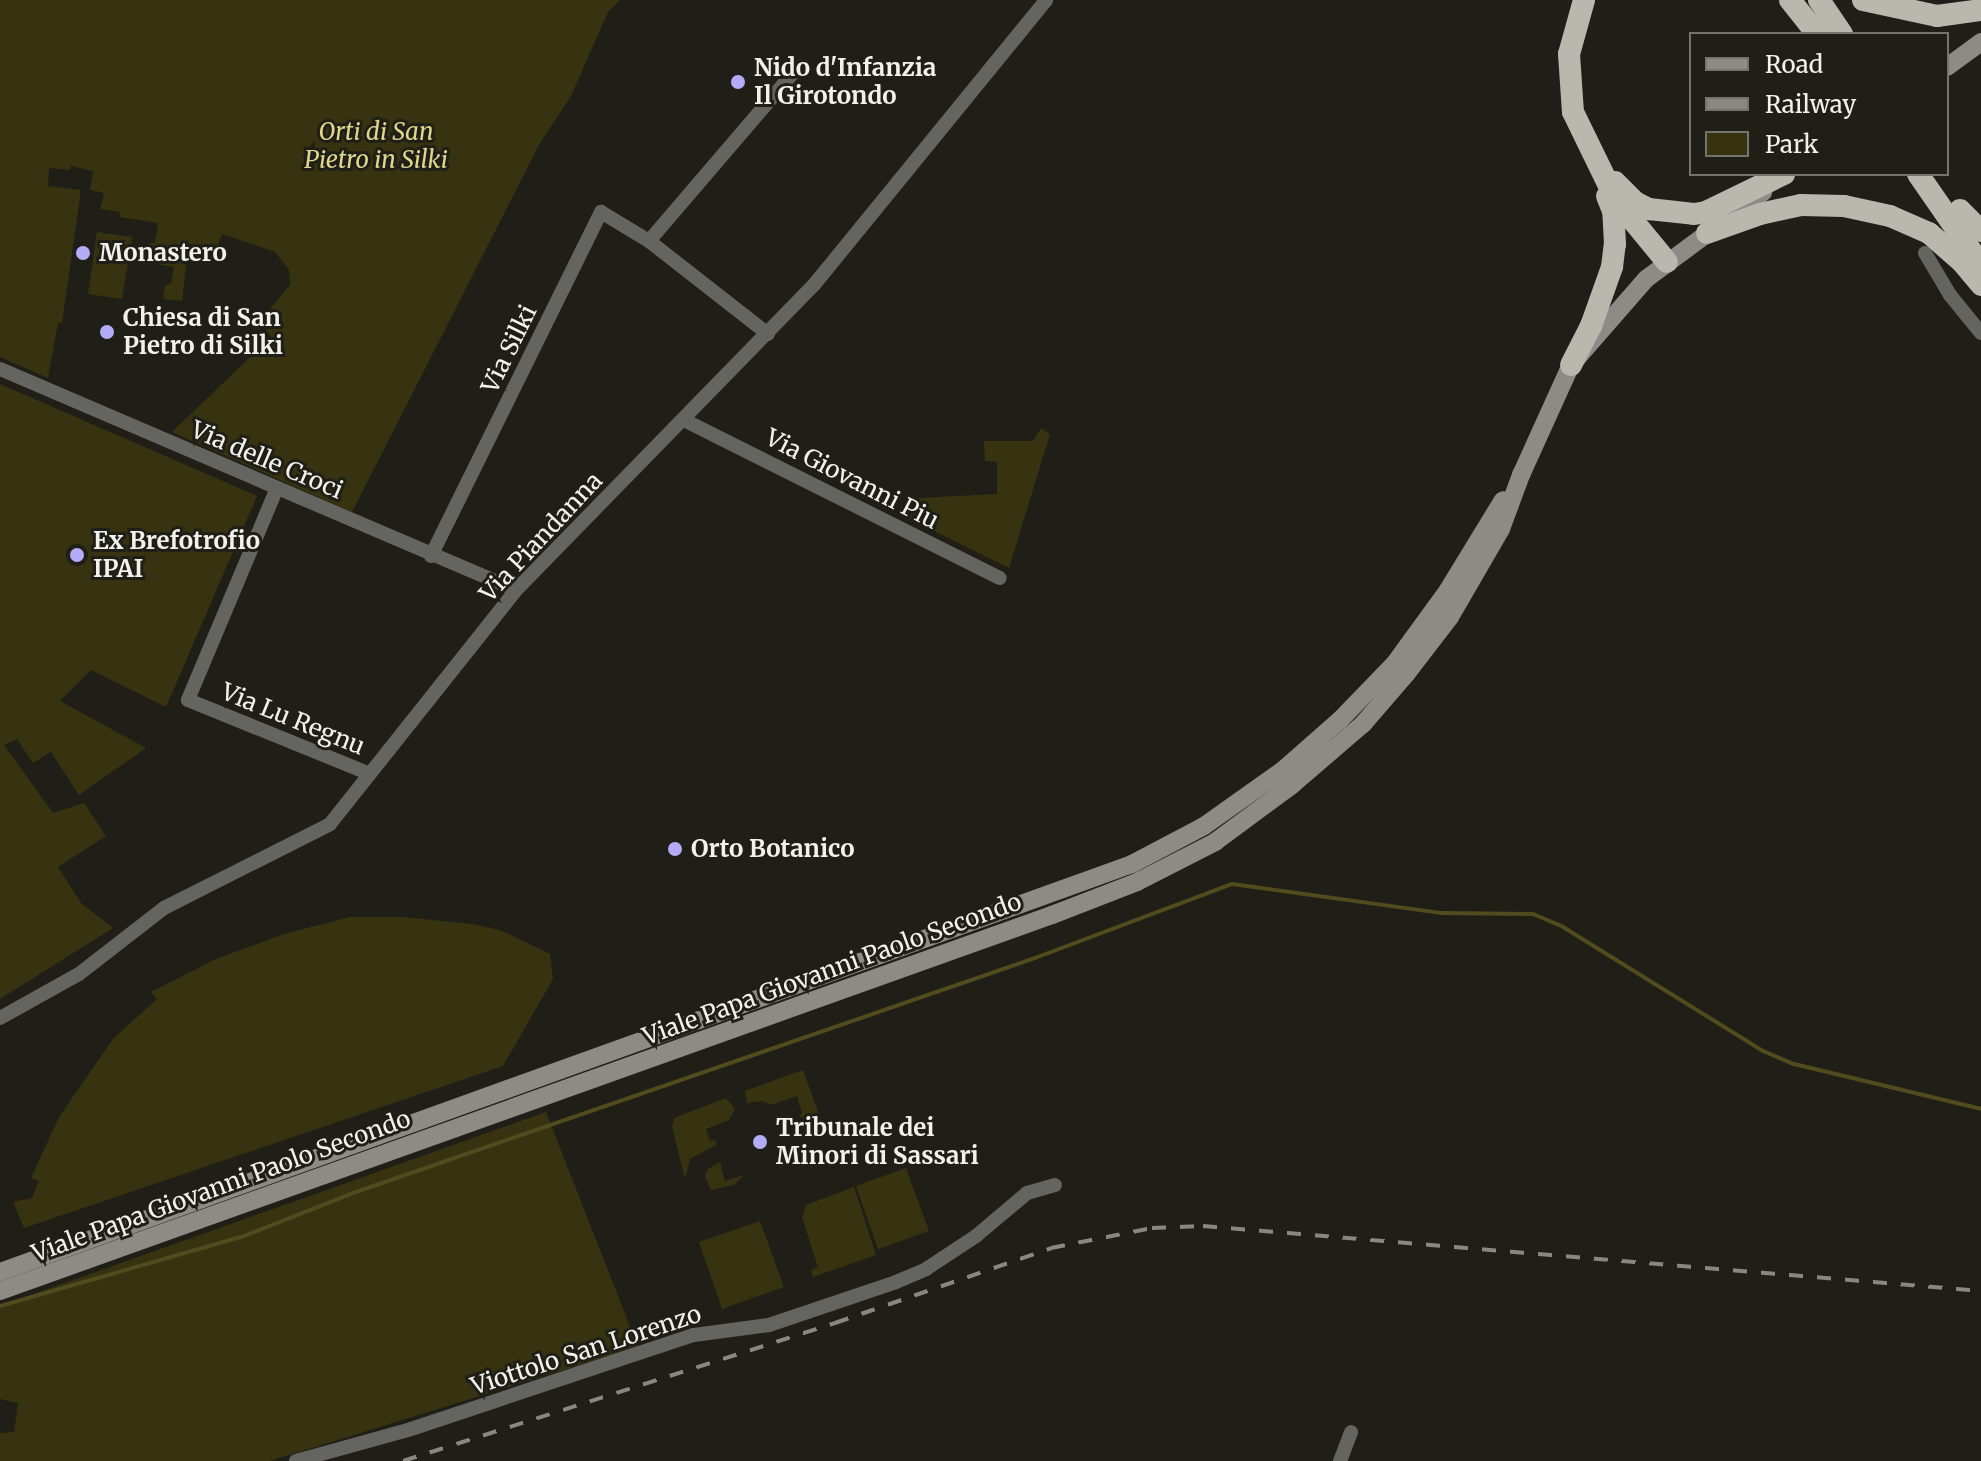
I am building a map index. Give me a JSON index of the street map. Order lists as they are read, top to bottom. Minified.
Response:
{"streets":{"main road":["Viale Papa Giovanni Paolo Secondo"],"street":["Via Silki","Via delle Croci","Via Giovanni Piu","Via Piandanna","Via Lu Regnu","Viottolo San Lorenzo"]},"crossings":[["Via Silki","Via delle Croci"],["Via Silki","Via Piandanna"],["Via delle Croci","Via Piandanna"],["Via delle Croci","Via Lu Regnu"],["Via Giovanni Piu","Via Piandanna"],["Via Piandanna","Via Lu Regnu"]],"parks":["Orti di San Pietro in Silki"],"places":["Nido d'Infanzia Il Girotondo","Monastero","Chiesa di San Pietro di Silki","Ex Brefotrofio IPAI","Orto Botanico","Tribunale dei Minori di Sassari"],"legend":["Road","Railway","Park"]}
